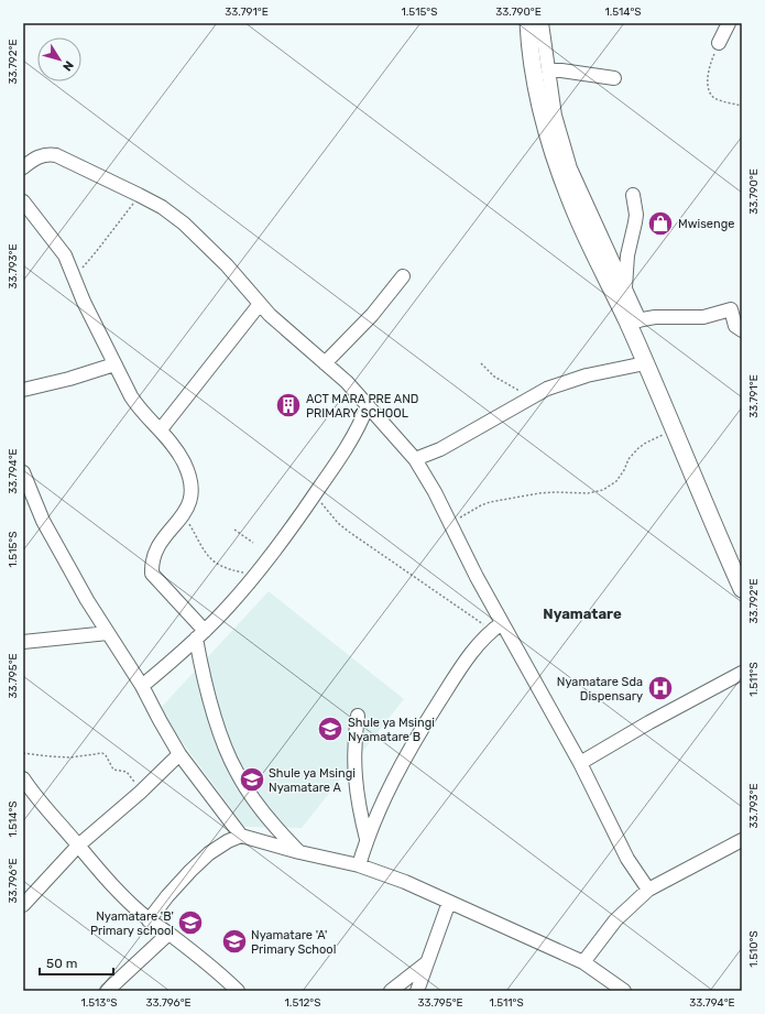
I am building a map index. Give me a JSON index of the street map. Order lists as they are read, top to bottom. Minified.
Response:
{"districts":["Nyamatare"],"places":{"shop":["Mwisenge"],"building":["ACT MARA PRE AND PRIMARY SCHOOL"],"hospital":["Nyamatare Sda Dispensary"],"school or university":["Shule ya Msingi Nyamatare B","Shule ya Msingi Nyamatare A","Nyamatare 'B' Primary school","Nyamatare 'A' Primary School"]},"scale_bar":"50 m","north":"bottom right","coordinates":["33.791°E","1.515°S","33.790°E","1.514°S","33.792°E","33.793°E","33.794°E","33.795°E","1.511°S","33.796°E","1.510°S","1.513°S","1.512°S"]}
